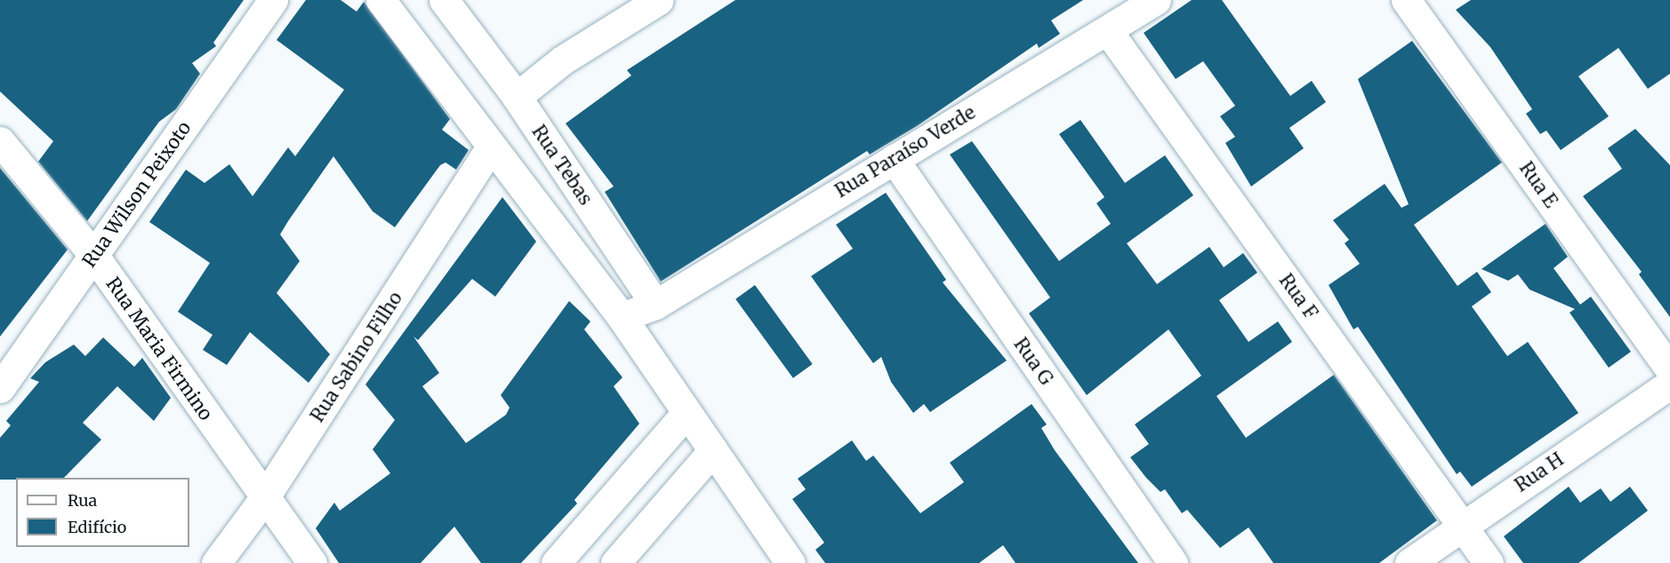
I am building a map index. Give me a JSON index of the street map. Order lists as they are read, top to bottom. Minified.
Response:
{"streets":{"street":["Rua Paraíso Verde","Rua Tebas","Rua E","Rua Wilson Peixoto","Rua F","Rua Maria Firmino","Rua Sabino Filho","Rua G","Rua H"]},"crossings":[["Rua Paraíso Verde","Rua Tebas"],["Rua Paraíso Verde","Rua F"],["Rua Paraíso Verde","Rua G"],["Rua Wilson Peixoto","Rua Maria Firmino"],["Rua F","Rua H"],["Rua Maria Firmino","Rua Sabino Filho"]],"legend":["Rua","Edifício"]}
